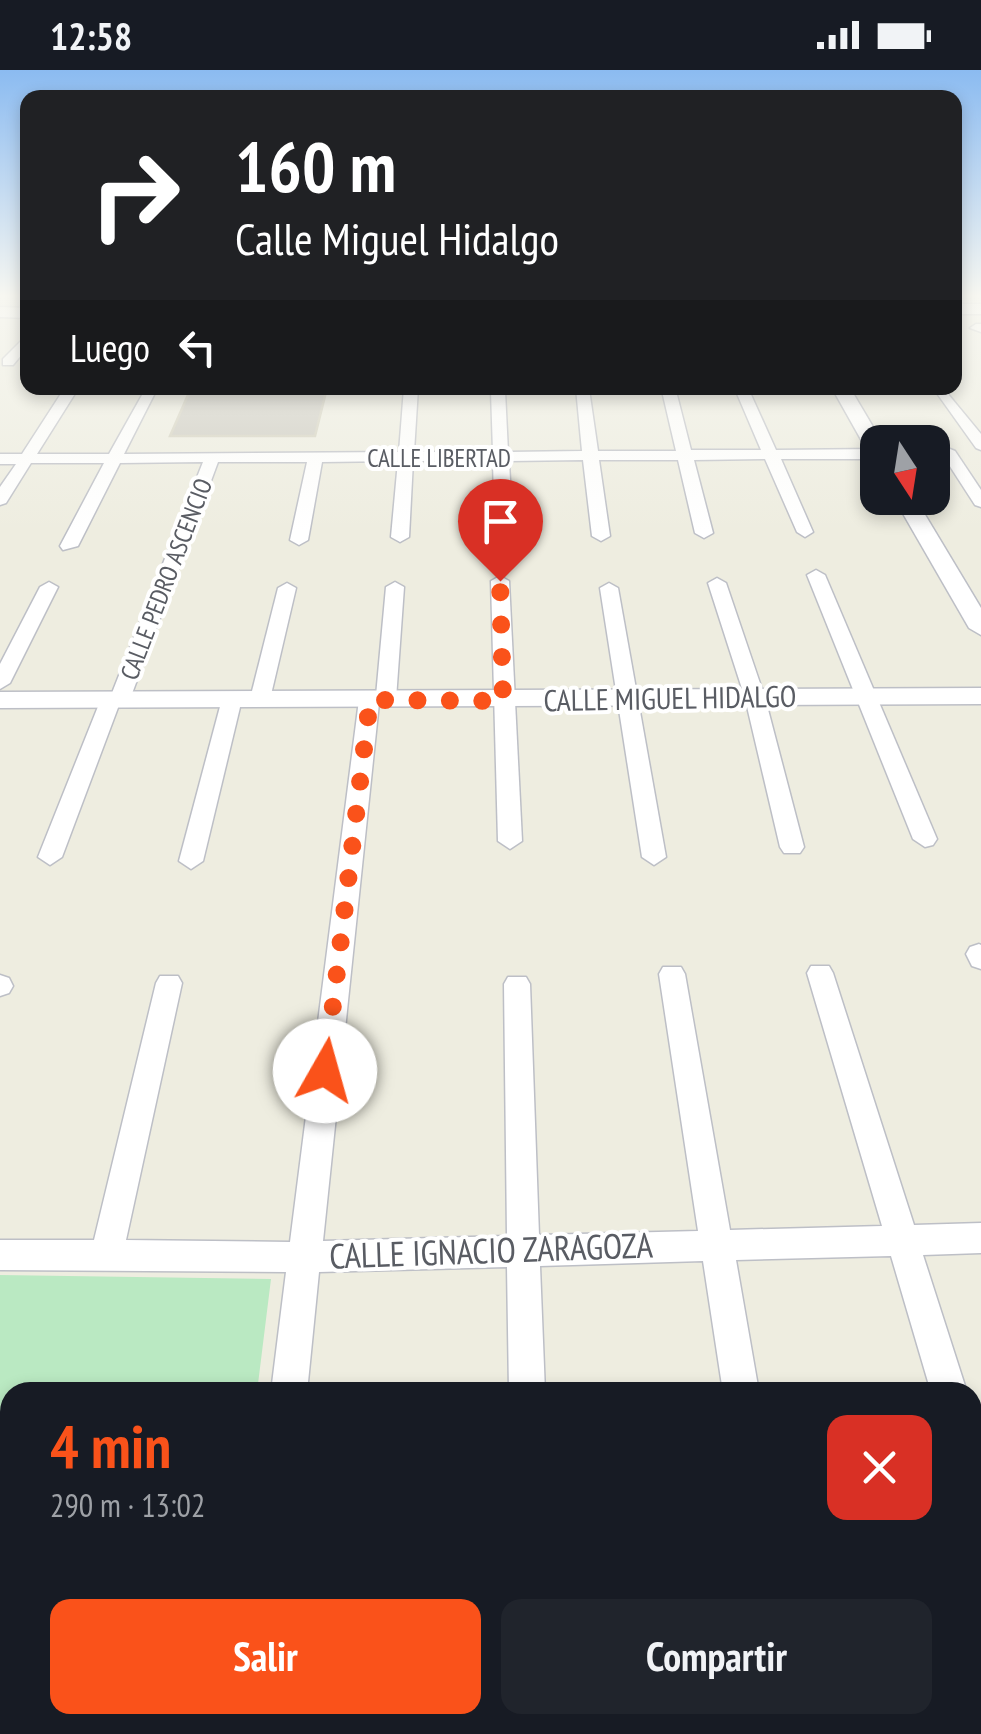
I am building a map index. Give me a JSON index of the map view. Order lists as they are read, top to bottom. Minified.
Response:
{"streets":{"street":["CALLE LIBERTAD","CALLE PEDRO ASCENCIO","CALLE MIGUEL HIDALGO","CALLE IGNACIO ZARAGOZA"]},"crossings":[["CALLE LIBERTAD","CALLE PEDRO ASCENCIO"],["CALLE PEDRO ASCENCIO","CALLE MIGUEL HIDALGO"]],"north":"bottom","page":{"status":"12:58","turn":["160 m","Calle Miguel Hidalgo"],"then":"Luego","heading":["4 min","290 m · 13:02"],"buttons":["Salir","Compartir"]}}
